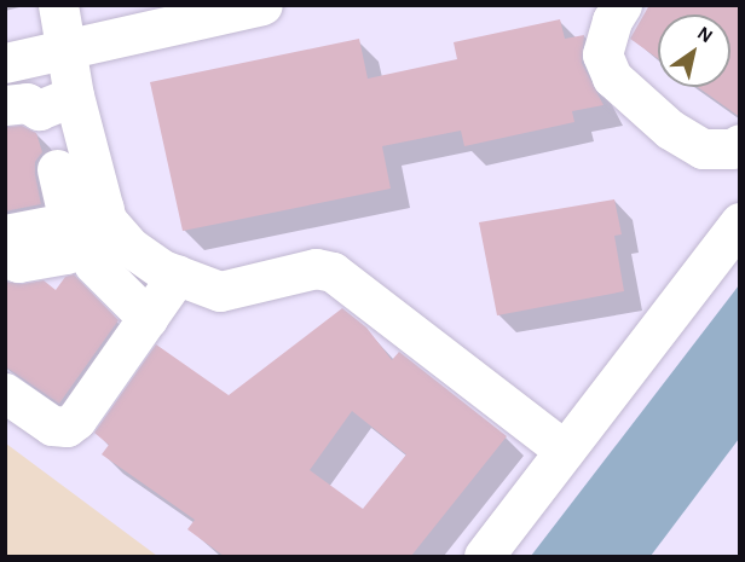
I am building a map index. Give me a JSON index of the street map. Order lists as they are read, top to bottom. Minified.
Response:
{"north":"top right"}
